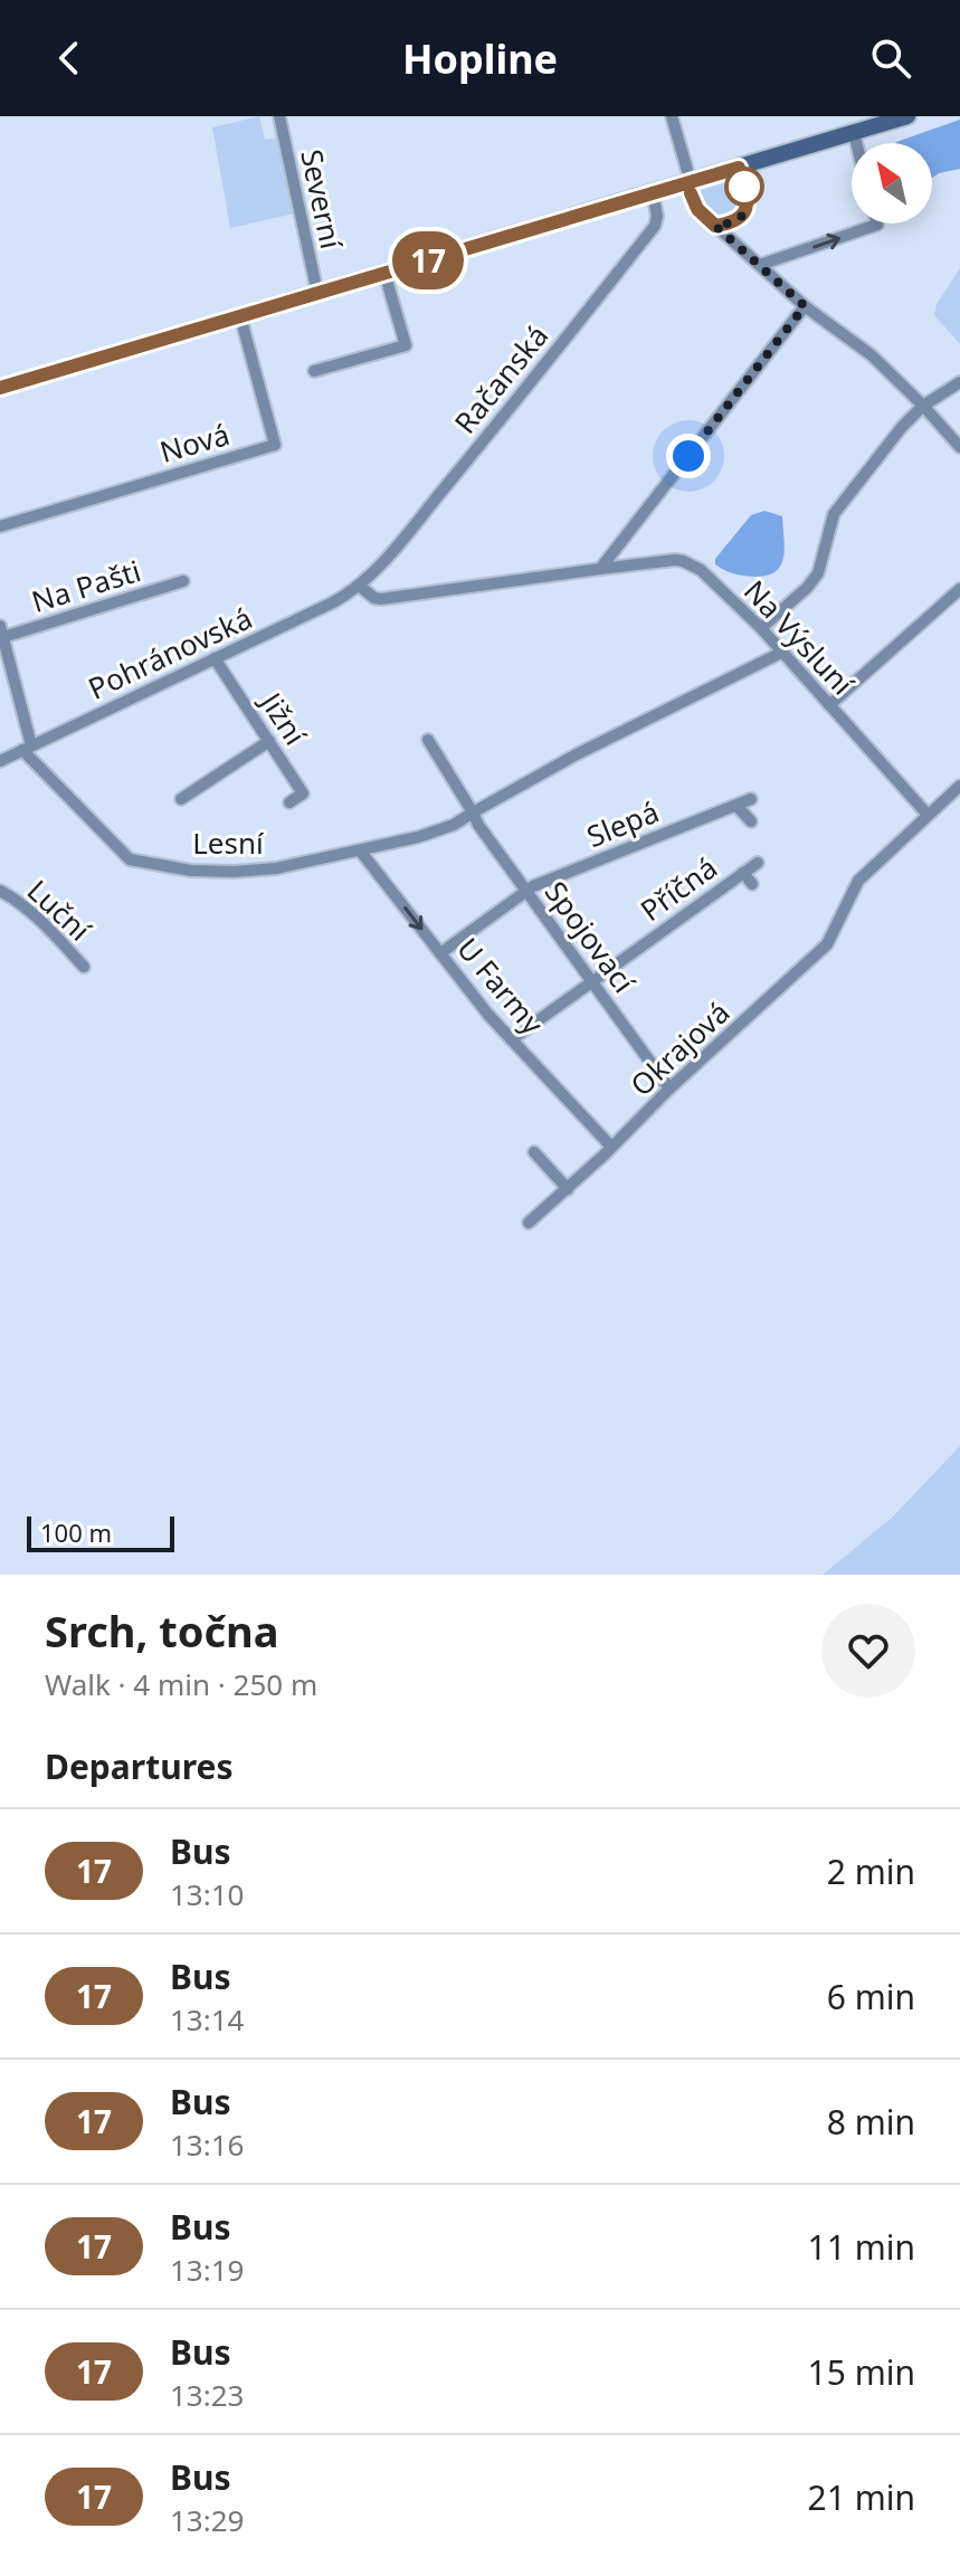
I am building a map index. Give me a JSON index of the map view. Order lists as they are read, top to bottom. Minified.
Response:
{"streets":{"street":["Severní","Račanská","Nová","Na Pašti","Na Výsluní","Pohránovská","Jižní","Slepá","Lesní","Příčná","Luční","Spojovací","U Farmy","Okrajová"]},"crossings":[["Račanská","Na Výsluní"],["Račanská","Pohránovská"],["Na Výsluní","Pohránovská"],["Na Výsluní","Lesní"],["Na Výsluní","Okrajová"],["Pohránovská","Jižní"],["Pohránovská","Lesní"],["Slepá","Spojovací"],["Slepá","U Farmy"],["Lesní","Spojovací"],["Lesní","U Farmy"],["Příčná","Spojovací"],["Příčná","U Farmy"],["Spojovací","Okrajová"],["U Farmy","Okrajová"]],"lines":["bus line 17"],"scale_bar":"100 m","north":"top left","page":{"header":"Hopline","on_map":"17","scale":"100 m","heading":[["Srch, točna","Walk · 4 min · 250 m"],"Departures"],"list":[{"mark":"17","name":"Bus","note":"13:10","value":"2 min"},{"mark":"17","name":"Bus","note":"13:14","value":"6 min"},{"mark":"17","name":"Bus","note":"13:16","value":"8 min"},{"mark":"17","name":"Bus","note":"13:19","value":"11 min"},{"mark":"17","name":"Bus","note":"13:23","value":"15 min"},{"mark":"17","name":"Bus","note":"13:29","value":"21 min"}]}}
